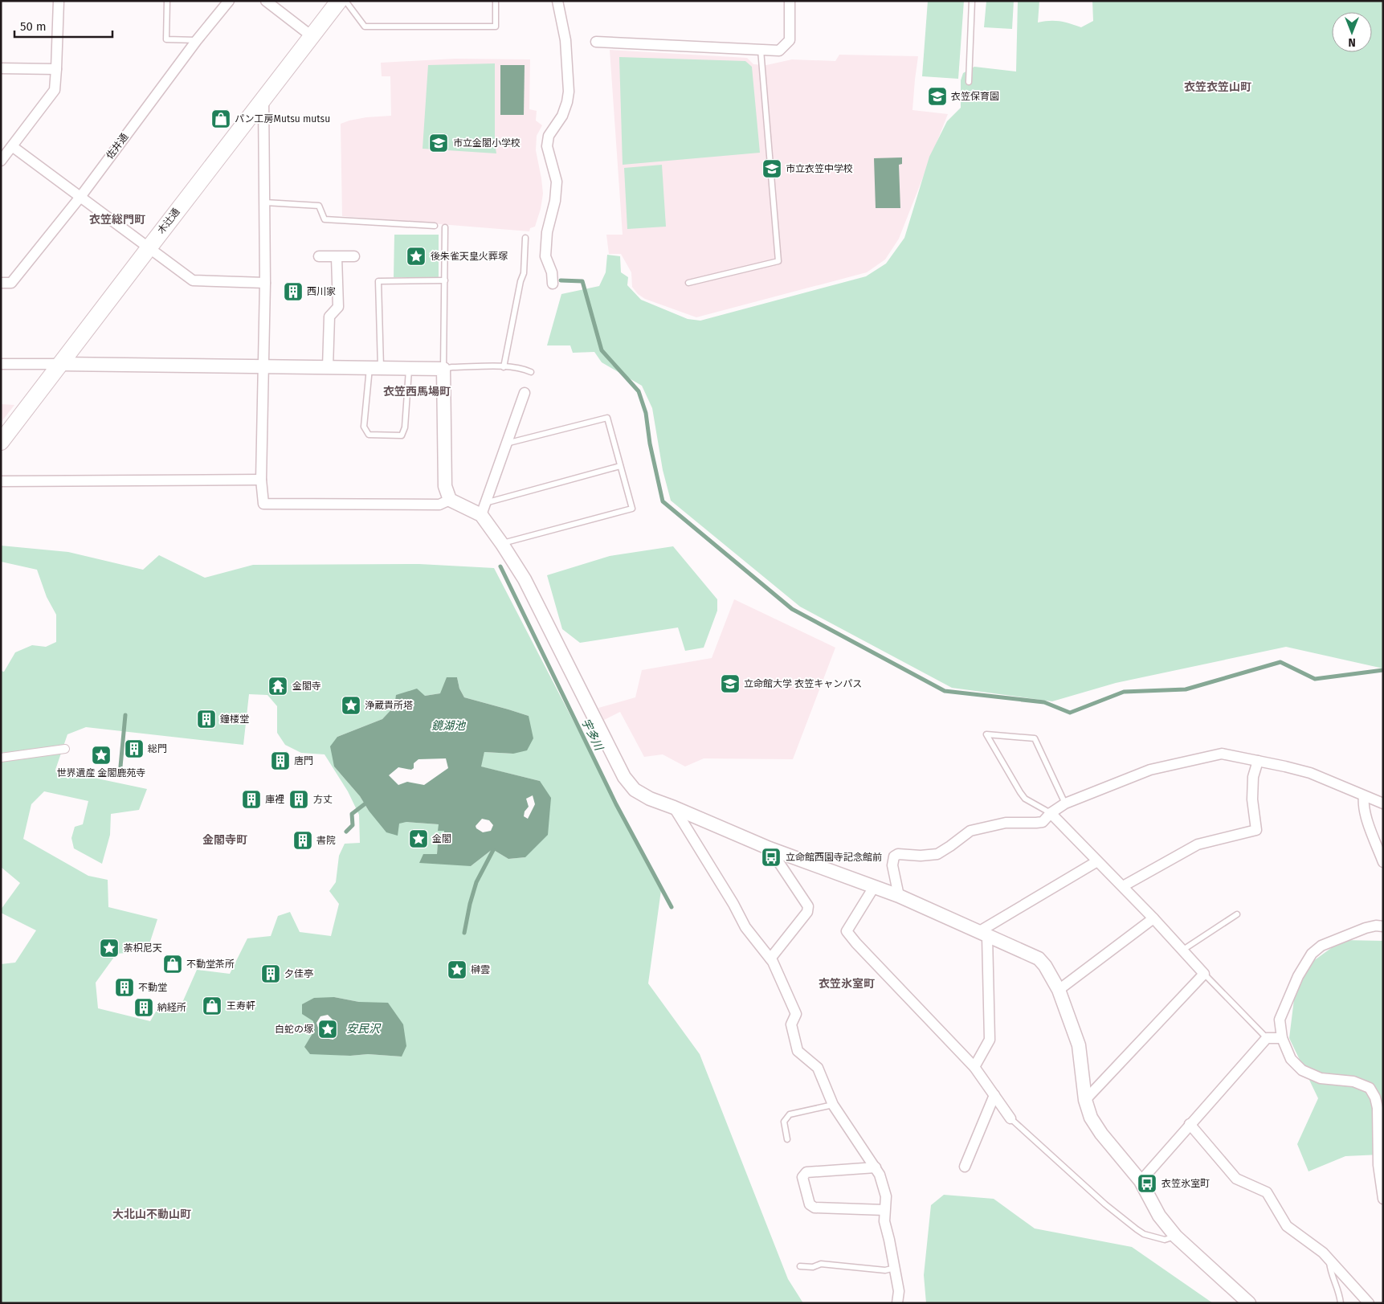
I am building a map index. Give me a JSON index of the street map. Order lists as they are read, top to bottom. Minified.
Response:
{"streets":{"main road":["木辻通"],"street":["佐井通"]},"districts":["衣笠衣笠山町","衣笠総門町","衣笠西馬場町","金閣寺町","衣笠氷室町","大北山不動山町"],"water":["鏡湖池","宇多川","安民沢"],"places":{"school or university":["衣笠保育園","市立金閣小学校","市立衣笠中学校","立命館大学 衣笠キャンパス"],"shop":["パン工房Mutsu mutsu","不動堂茶所","王寿軒"],"place":["後朱雀天皇火葬塚","浄蔵貴所塔","世界遺産 金閣鹿苑寺","金閣","荼枳尼天","榊雲","白蛇の塚"],"building":["西川家","鐘楼堂","総門","唐門","庫裡","方丈","書院","夕佳亭","不動堂","納経所"],"temple":["金閣寺"],"bus stop":["立命館西園寺記念館前","衣笠氷室町"]},"scale_bar":"50 m","north":"bottom"}
